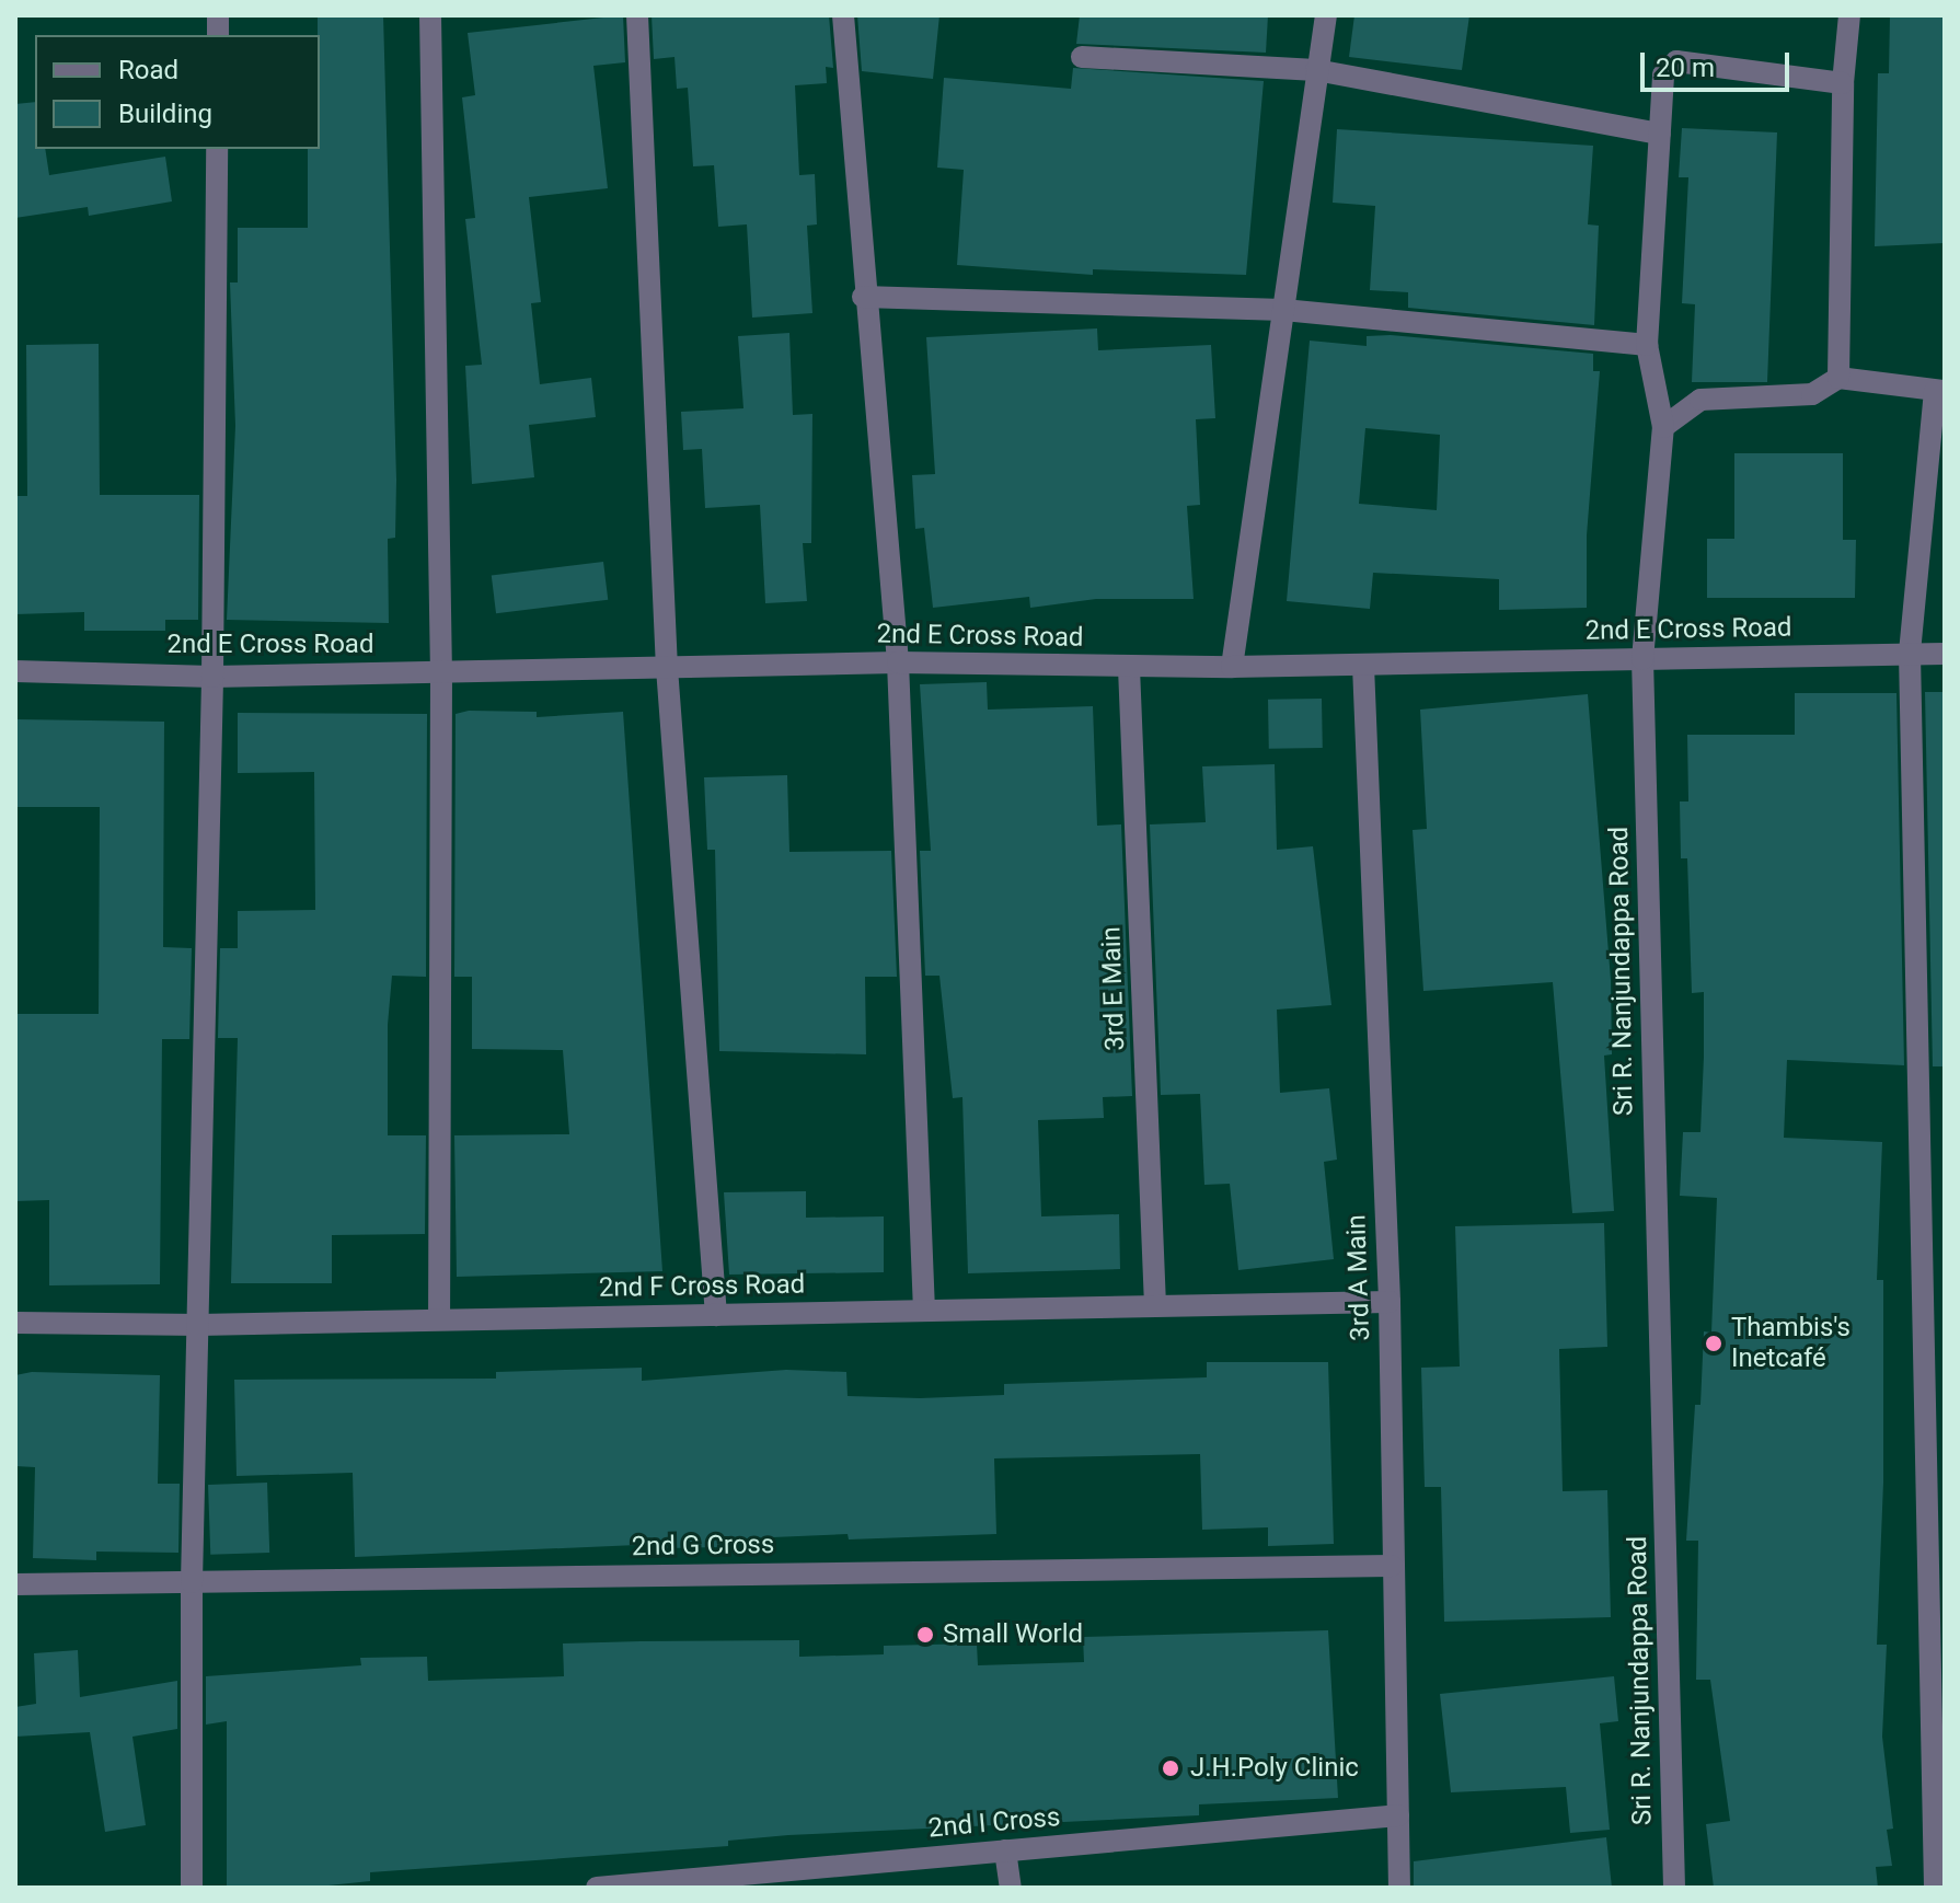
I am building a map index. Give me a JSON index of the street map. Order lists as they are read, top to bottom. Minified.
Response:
{"streets":{"street":["2nd E Cross Road","Sri R. Nanjundappa Road","3rd E Main","3rd A Main","2nd F Cross Road","2nd G Cross","2nd I Cross"]},"crossings":[["2nd E Cross Road","Sri R. Nanjundappa Road"],["2nd E Cross Road","3rd E Main"],["2nd E Cross Road","3rd A Main"],["3rd E Main","2nd F Cross Road"],["3rd A Main","2nd F Cross Road"],["3rd A Main","2nd G Cross"],["3rd A Main","2nd I Cross"]],"places":["Thambis's Inetcafé","Small World","J.H.Poly Clinic"],"legend":["Road","Building"],"scale_bar":"20 m"}
